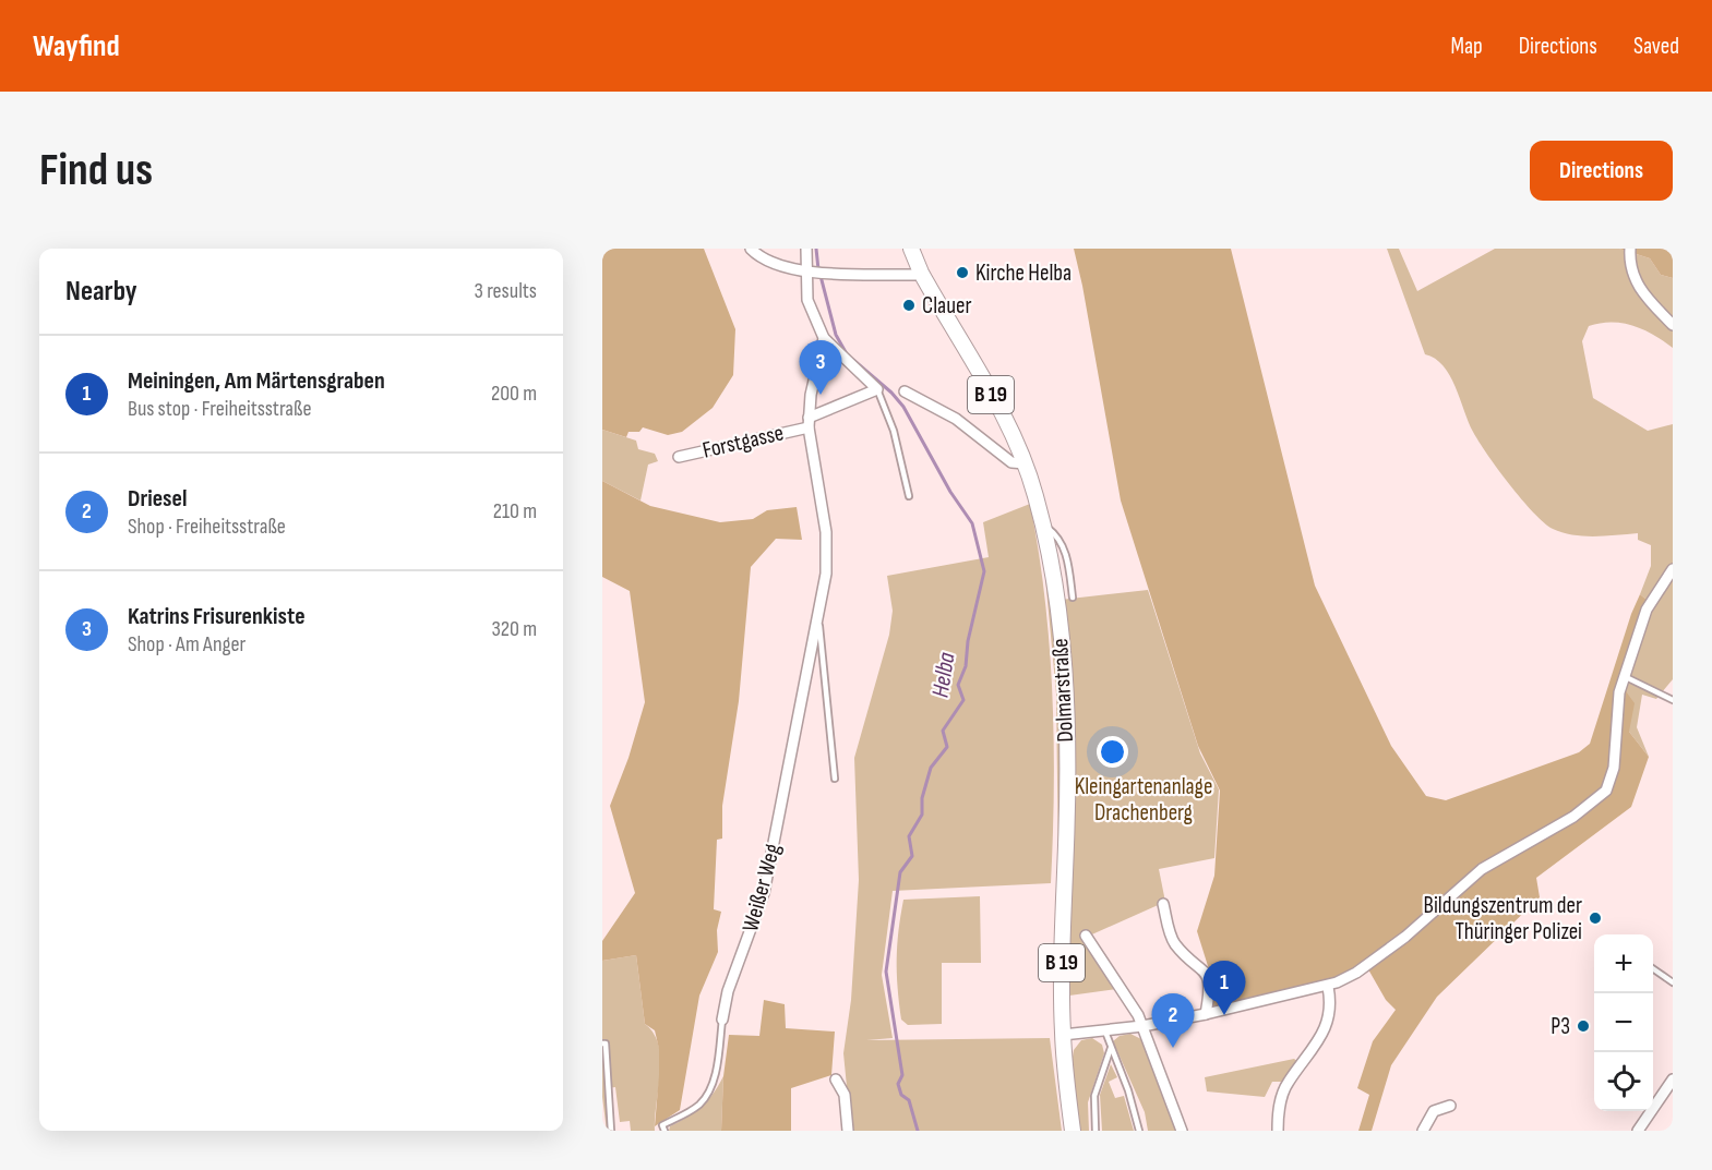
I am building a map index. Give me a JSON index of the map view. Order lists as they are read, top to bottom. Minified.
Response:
{"streets":{"main road":["B 19","Dolmarstraße"],"street":["Forstgasse","Weißer Weg"]},"crossings":[["Forstgasse","Weißer Weg"]],"water":["Helba"],"parks":["Kleingartenanlage Drachenberg"],"places":["Kirche Helba","Clauer","Bildungszentrum der Thüringer Polizei","P3"],"page":{"header":"Wayfind","nav":["Map","Directions","Saved"],"buttons":"Directions","title":"Find us","heading":["Nearby","3 results"],"list":[{"mark":"1","name":"Meiningen, Am Märtensgraben","note":"Bus stop · Freiheitsstraße","value":"200 m"},{"mark":"2","name":"Driesel","note":"Shop · Freiheitsstraße","value":"210 m"},{"mark":"3","name":"Katrins Frisurenkiste","note":"Shop · Am Anger","value":"320 m"}],"pins":["3","1","2"],"map_buttons":["+","−"]}}
